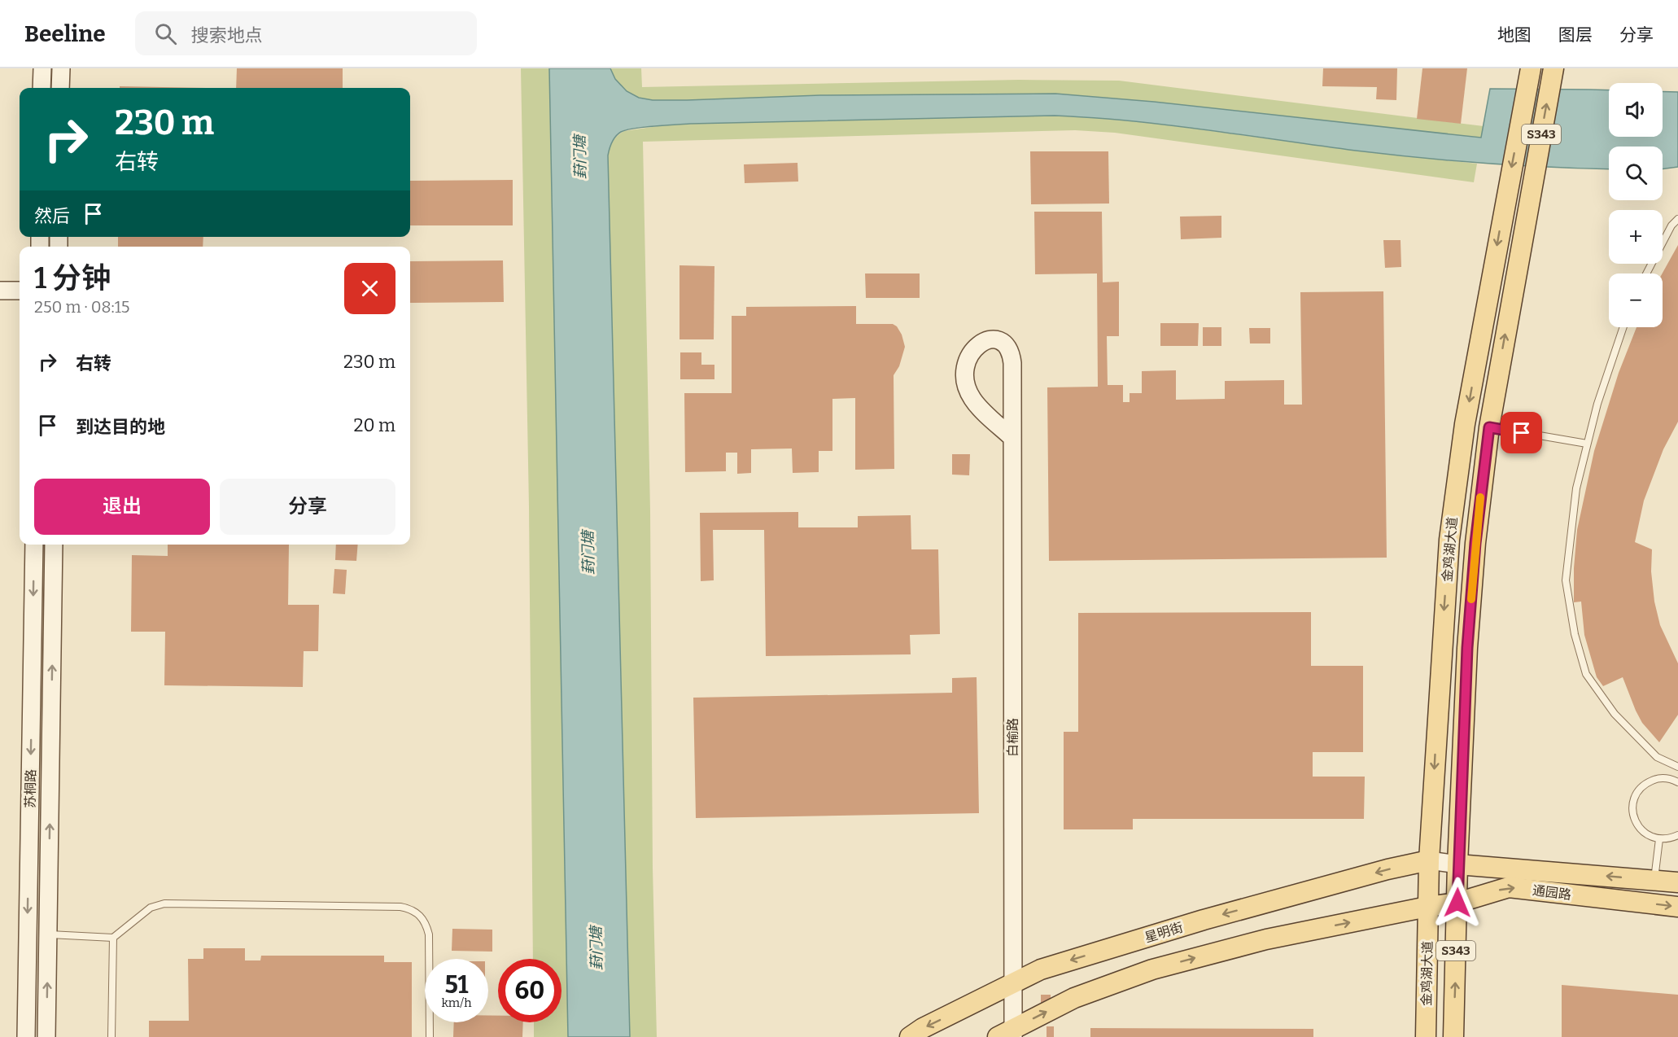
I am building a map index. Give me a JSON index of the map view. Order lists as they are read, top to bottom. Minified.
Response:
{"streets":{"main road":["S343","金鸡湖大道","白榆路","苏桐路","通园路","星明街"]},"crossings":[["金鸡湖大道","通园路"],["金鸡湖大道","星明街"],["白榆路","星明街"],["通园路","星明街"]],"water":["葑门塘"],"page":{"header":"Beeline","search":"搜索地点","nav":["地图","图层","分享"],"map_buttons":["+","−"],"turn":["230 m","右转"],"then":"然后","heading":["1 分钟","250 m · 08:15"],"list":[{"name":"右转","value":"230 m"},{"name":"到达目的地","value":"20 m"}],"buttons":["退出","分享"],"speed":"51 km/h","limit":"60"}}
